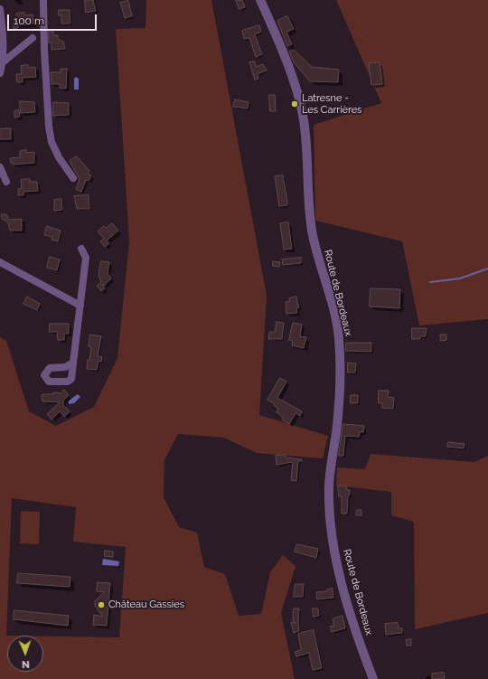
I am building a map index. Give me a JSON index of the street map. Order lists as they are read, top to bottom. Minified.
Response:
{"streets":{"street":["Route de Bordeaux"]},"places":["Latresne - Les Carrières","Château Gassies"],"scale_bar":"100 m","north":"bottom"}
